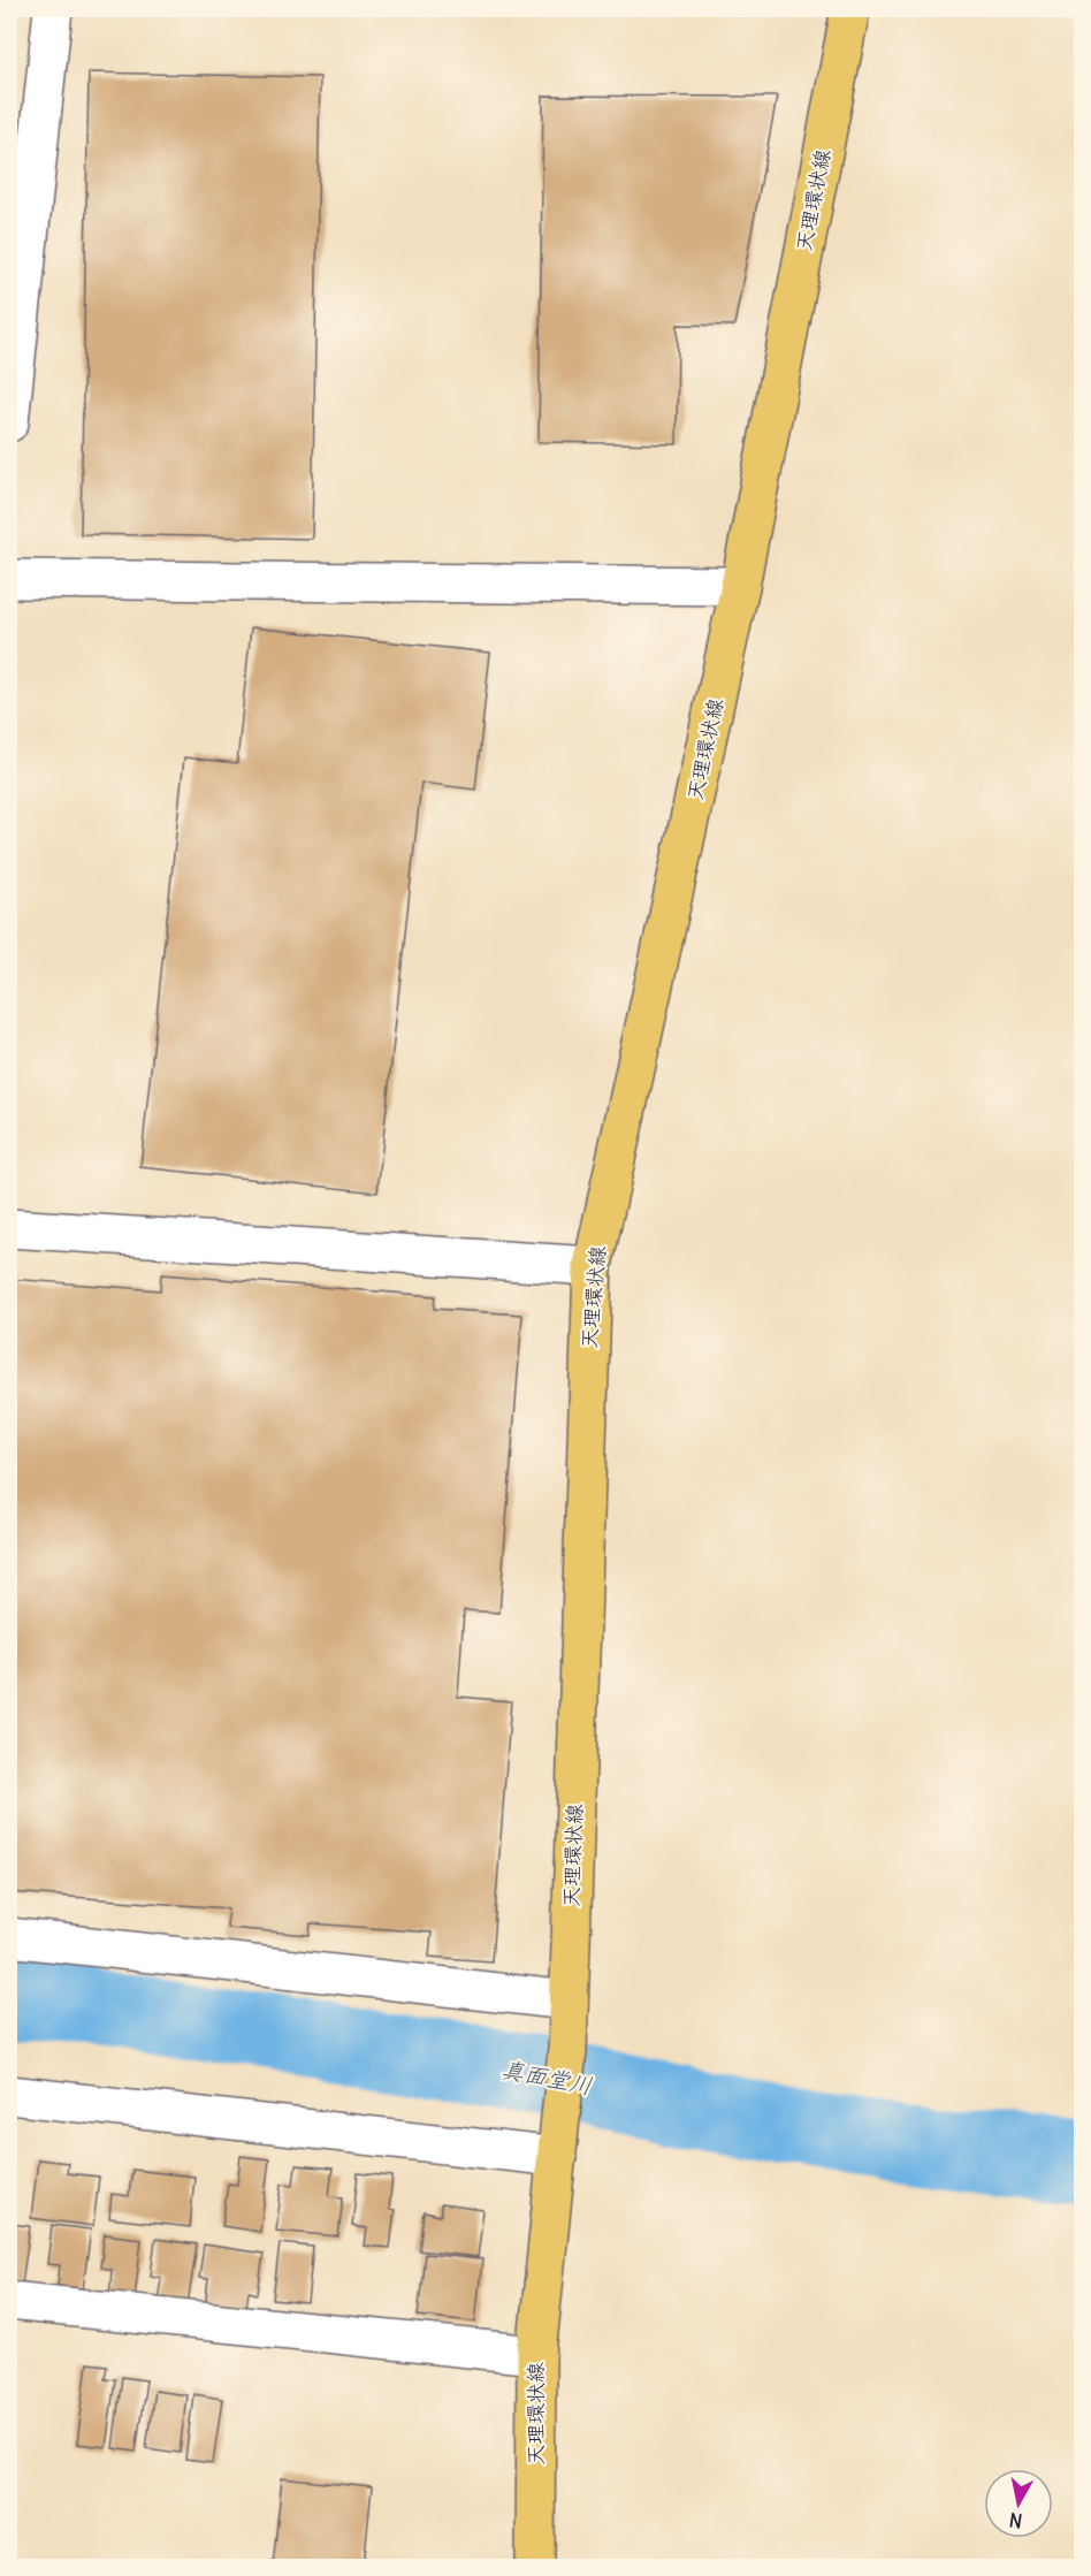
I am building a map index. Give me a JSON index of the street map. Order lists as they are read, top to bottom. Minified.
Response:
{"streets":{"main road":["天理環状線"]},"water":["真面堂川"],"north":"bottom"}
